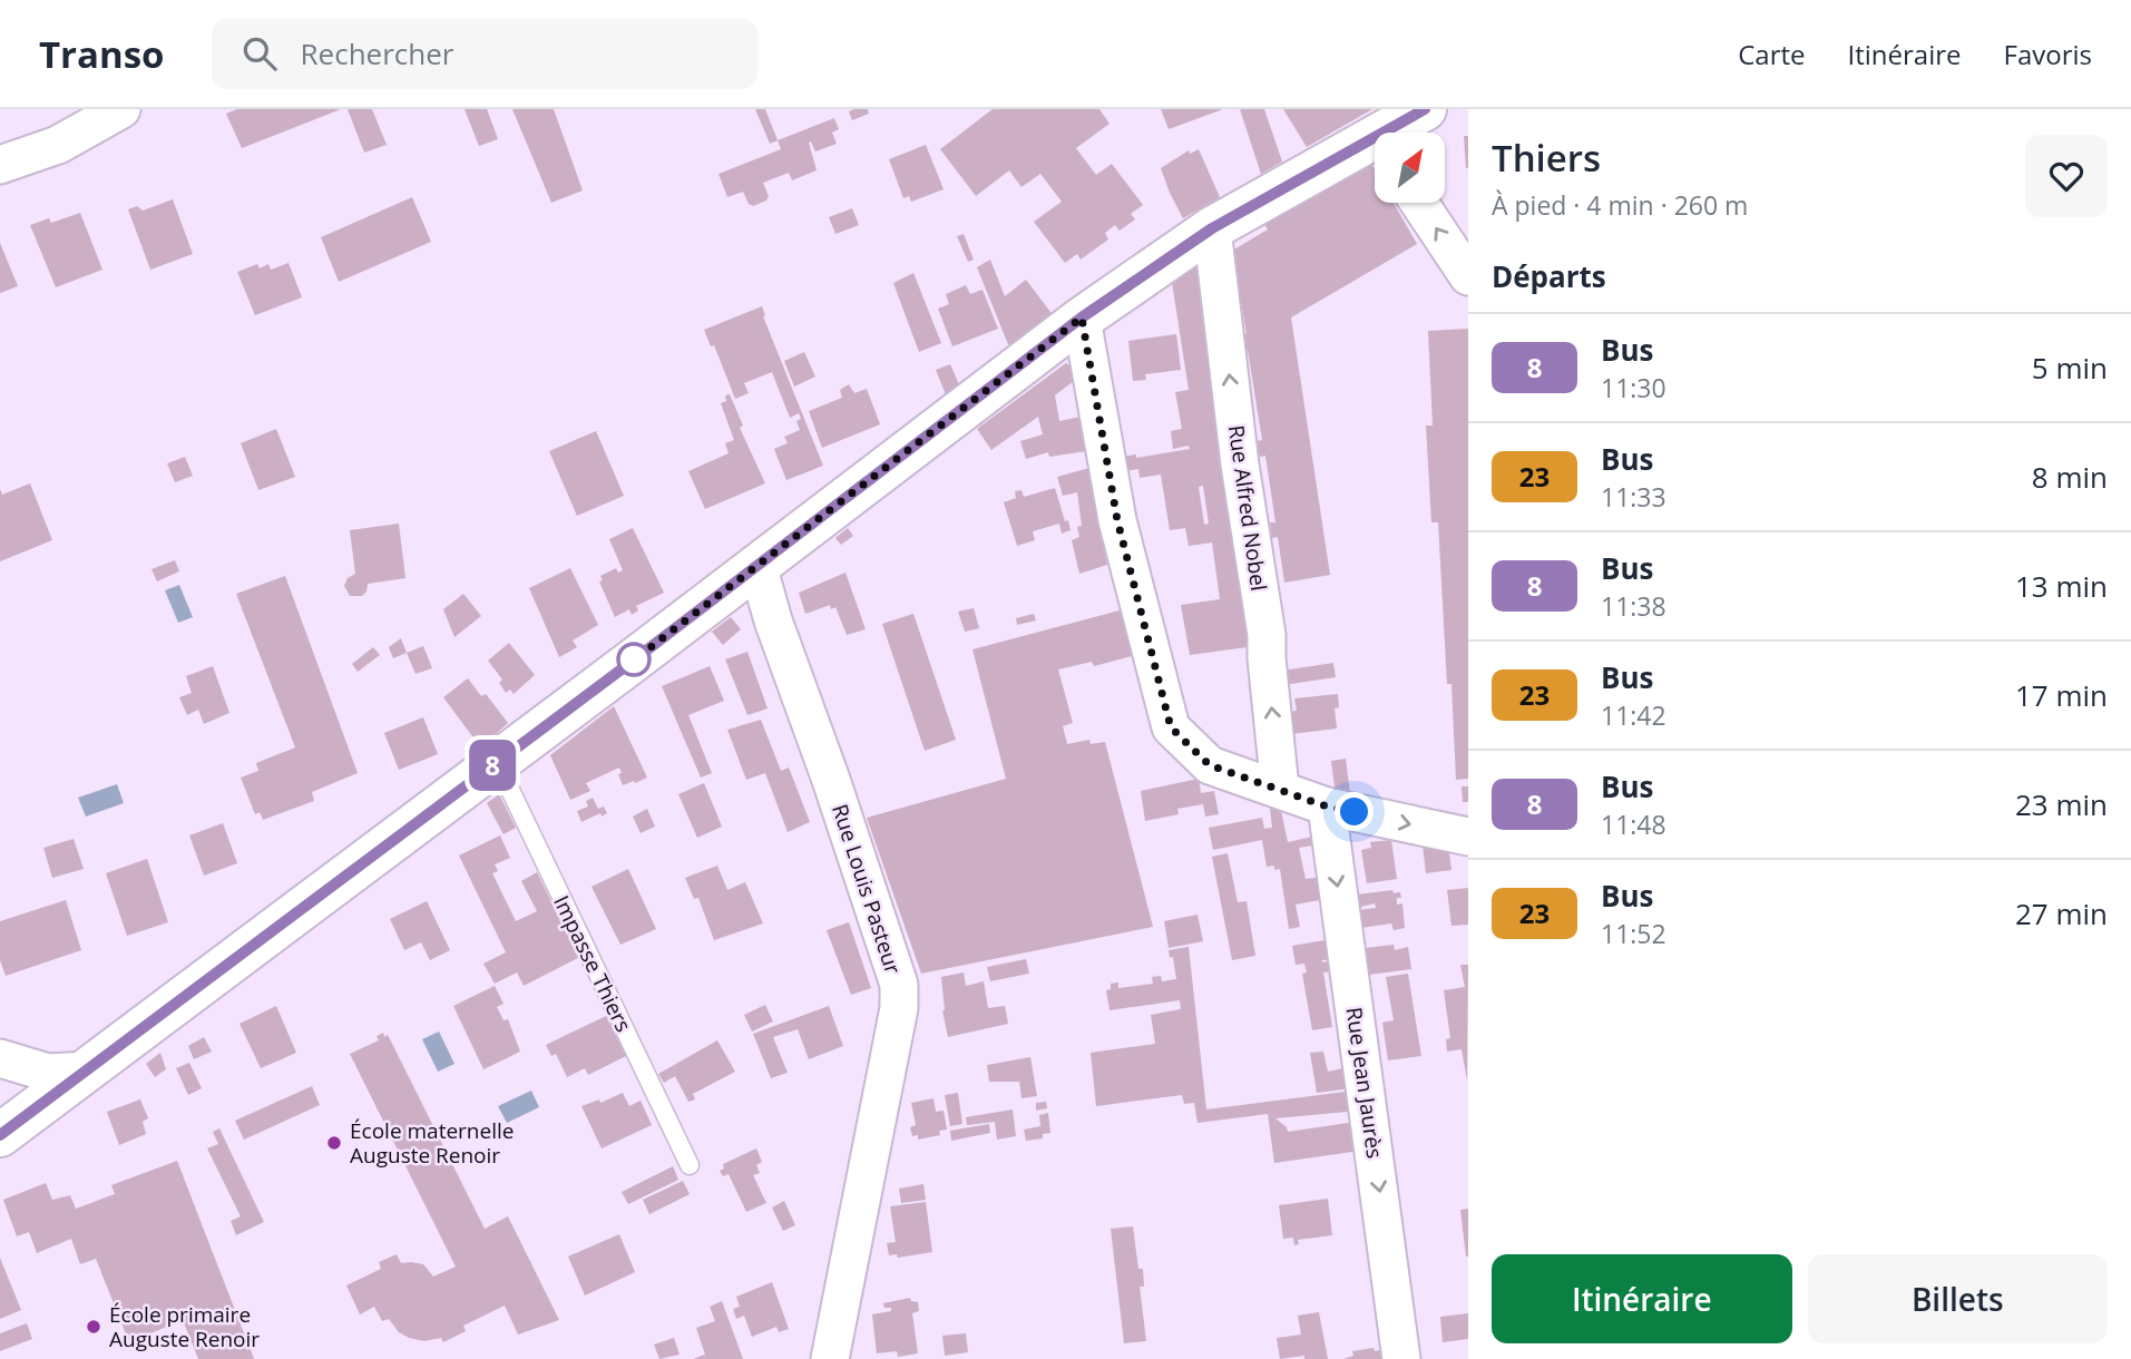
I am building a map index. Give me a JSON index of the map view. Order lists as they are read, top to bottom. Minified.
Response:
{"streets":{"street":["Rue Alfred Nobel","Rue Louis Pasteur","Rue Jean Jaurès"],"lane":["Impasse Thiers"]},"one_way":["Rue Alfred Nobel","Rue Jean Jaurès"],"places":["École maternelle Auguste Renoir","École primaire Auguste Renoir"],"lines":["bus line 8"],"north":"top right","page":{"header":"Transo","search":"Rechercher","nav":["Carte","Itinéraire","Favoris"],"on_map":"8","heading":[["Thiers","À pied · 4 min · 260 m"],"Départs"],"list":[{"mark":"8","name":"Bus","note":"11:30","value":"5 min"},{"mark":"23","name":"Bus","note":"11:33","value":"8 min"},{"mark":"8","name":"Bus","note":"11:38","value":"13 min"},{"mark":"23","name":"Bus","note":"11:42","value":"17 min"},{"mark":"8","name":"Bus","note":"11:48","value":"23 min"},{"mark":"23","name":"Bus","note":"11:52","value":"27 min"}],"buttons":["Itinéraire","Billets"]}}
